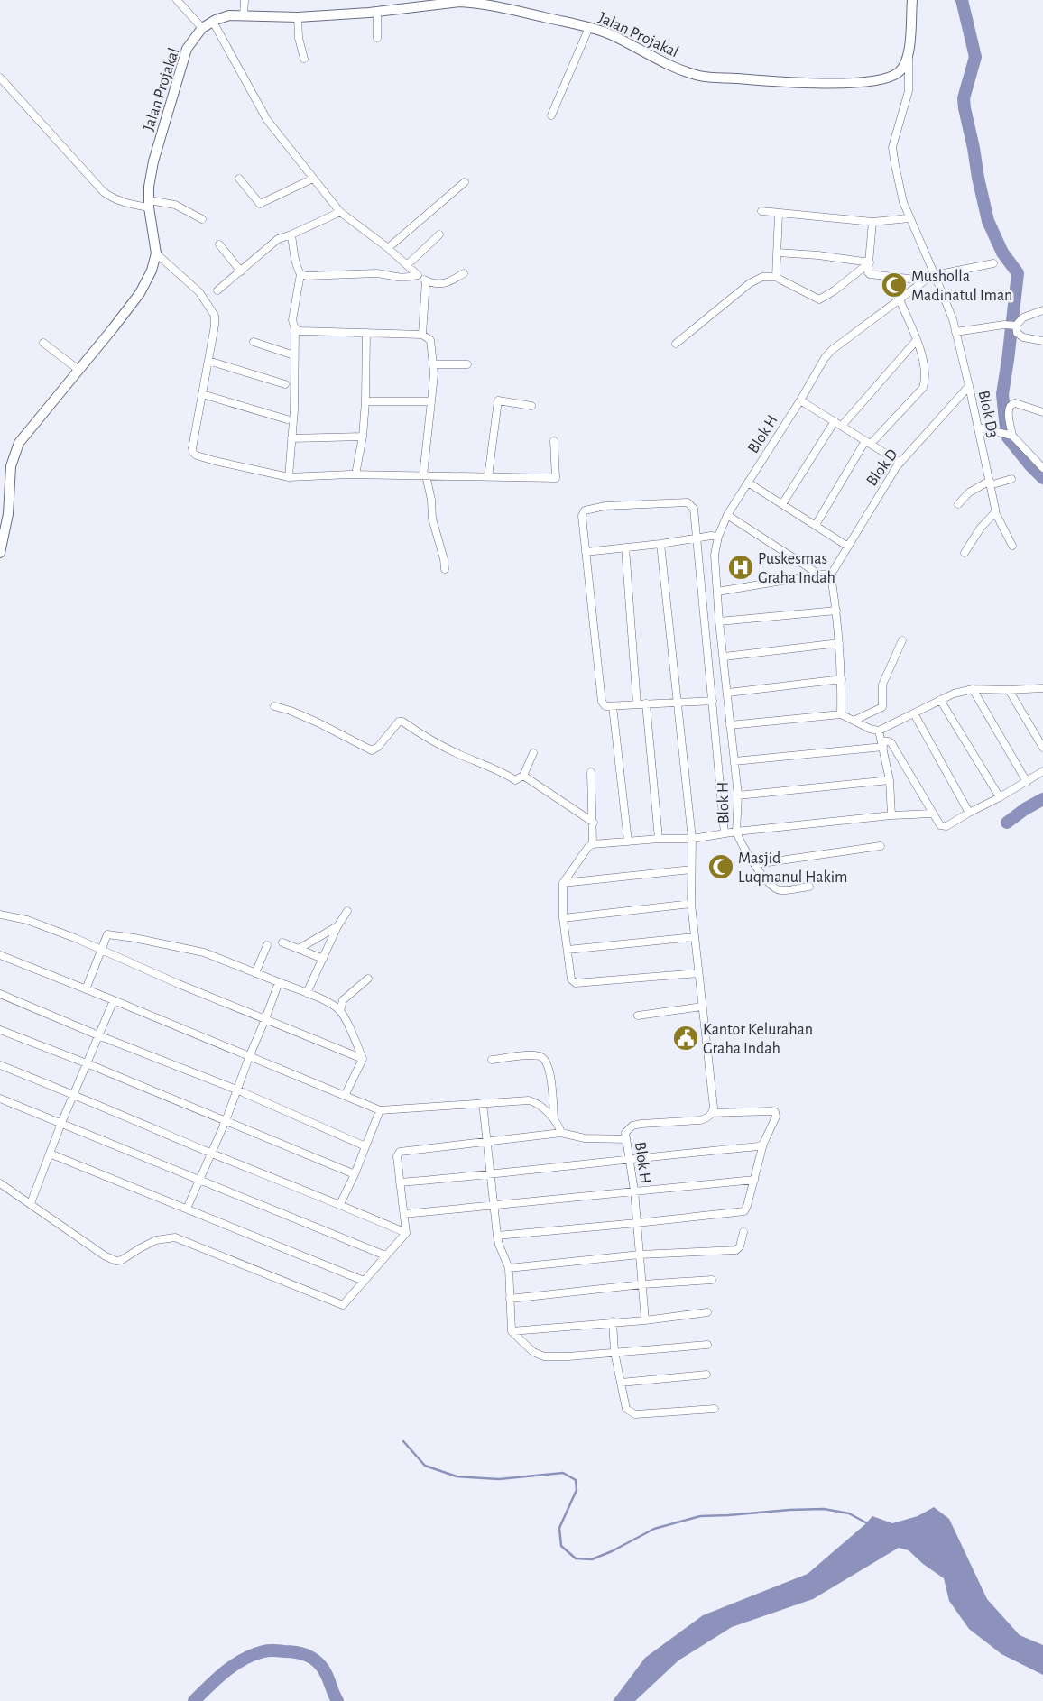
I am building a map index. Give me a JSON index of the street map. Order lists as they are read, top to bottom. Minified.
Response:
{"streets":{"main road":["Jalan Projakal"],"street":["Blok D3","Blok H","Blok D"]},"crossings":[["Jalan Projakal","Blok D3"],["Blok D3","Blok H"],["Blok D3","Blok D"]],"places":{"mosque":["Musholla Madinatul Iman","Masjid Luqmanul Hakim"],"hospital":["Puskesmas Graha Indah"],"public building":["Kantor Kelurahan Graha Indah"]}}
